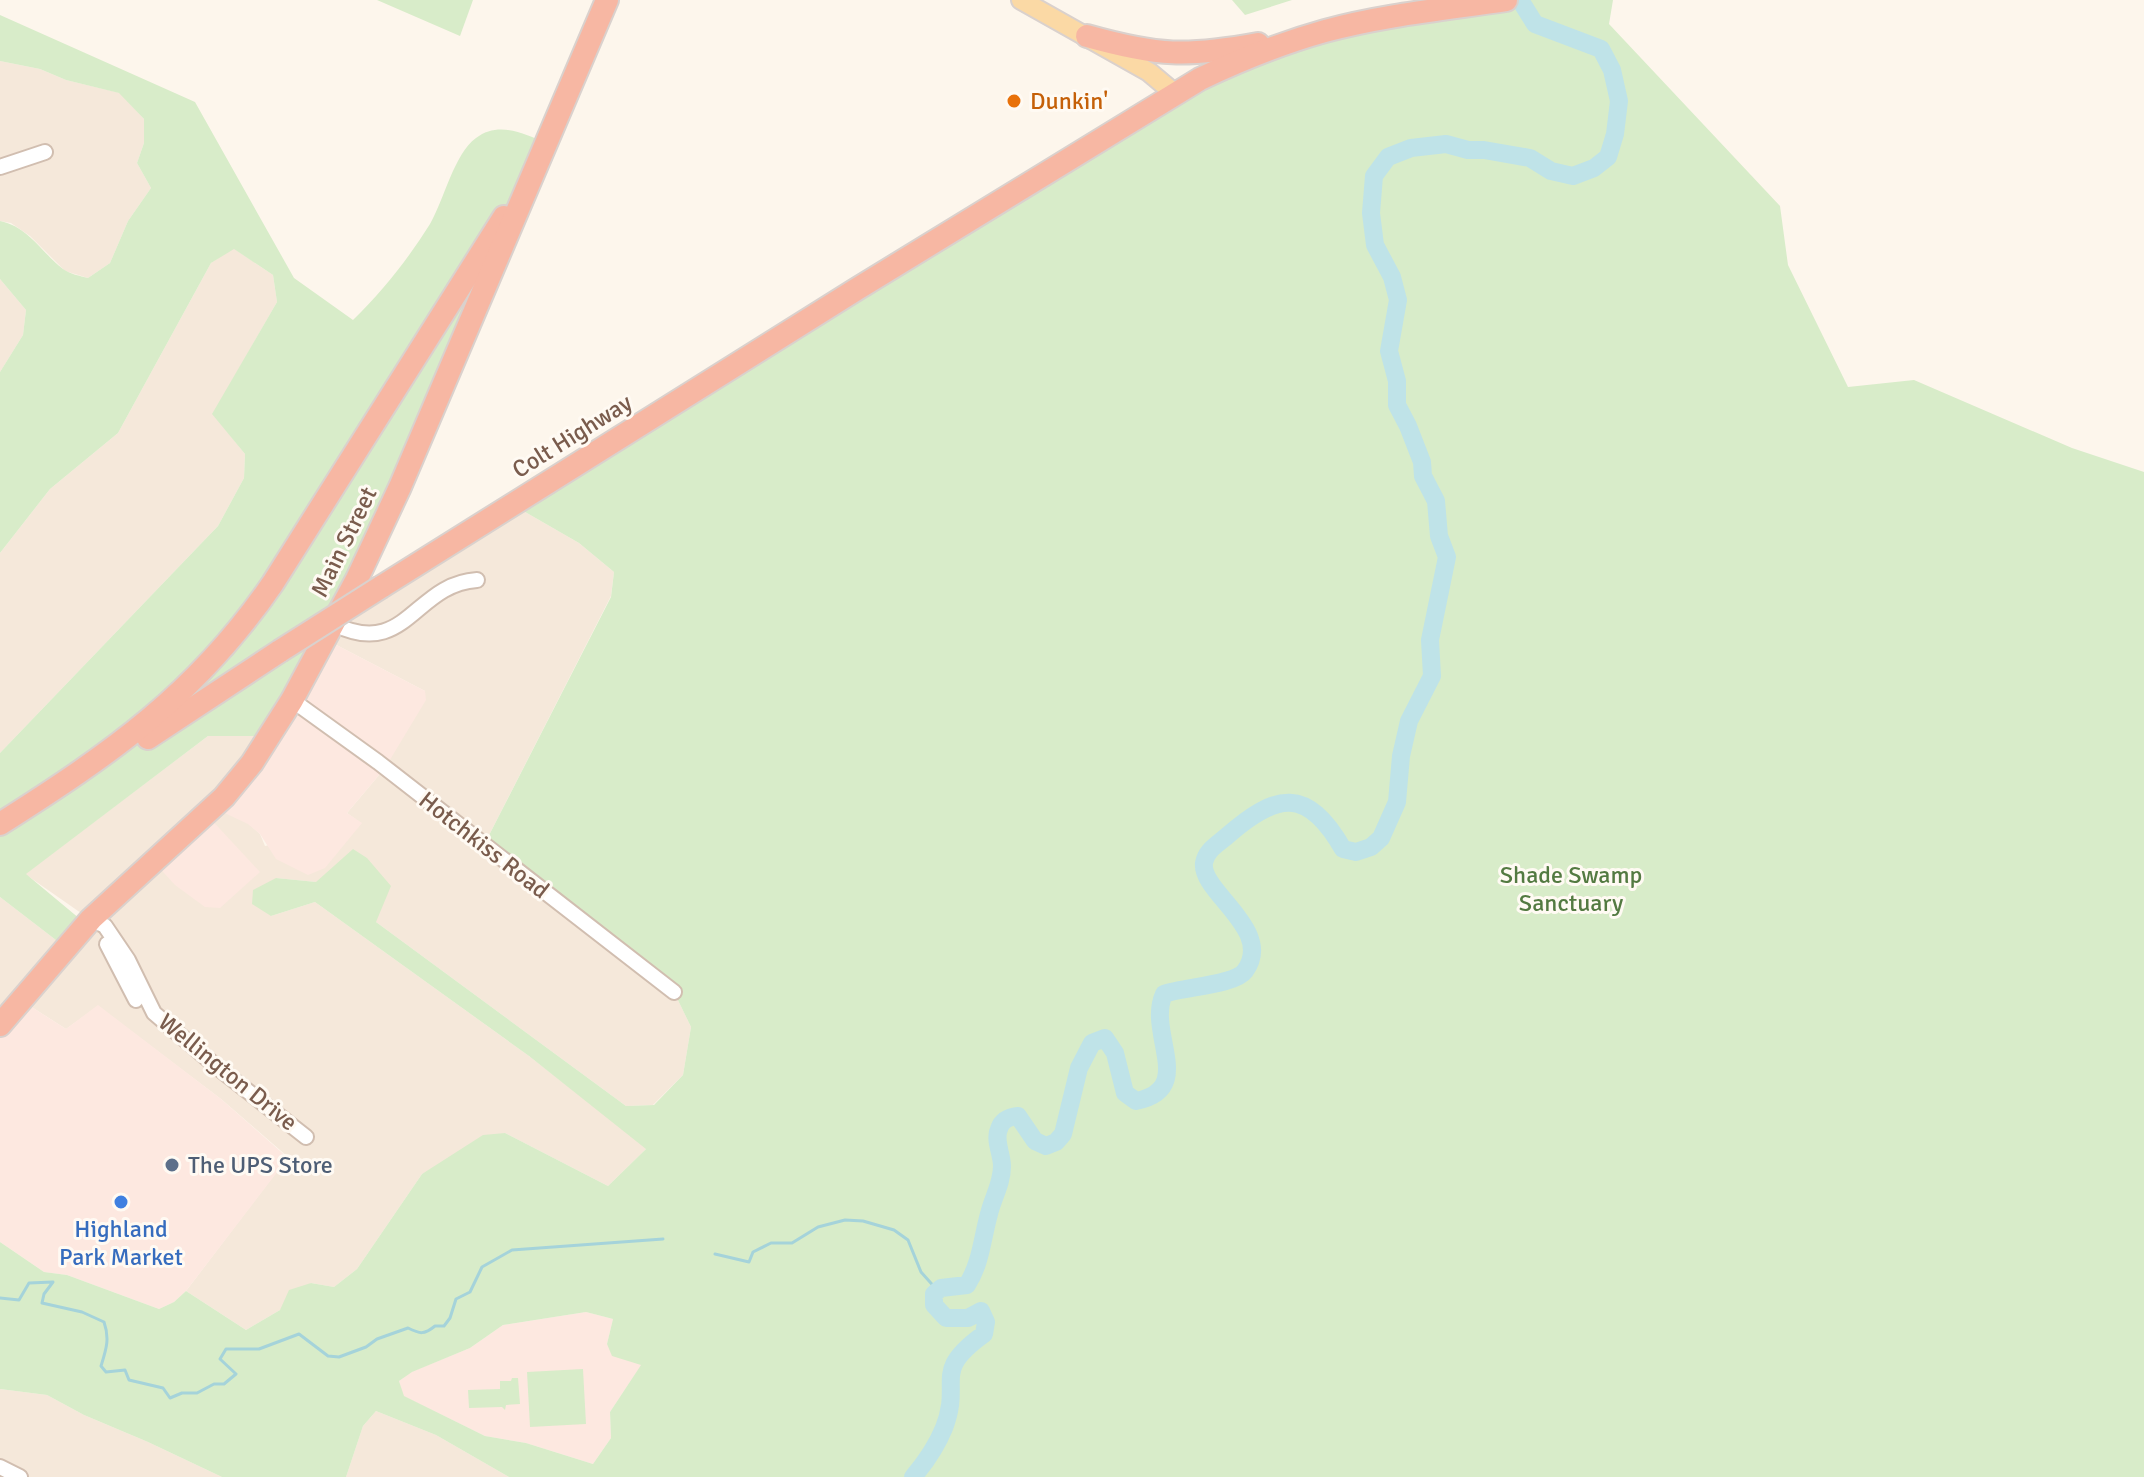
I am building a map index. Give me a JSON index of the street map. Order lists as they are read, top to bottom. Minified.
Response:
{"streets":{"highway":["Colt Highway","Main Street"],"street":["Hotchkiss Road","Wellington Drive"]},"crossings":[["Main Street","Hotchkiss Road"],["Main Street","Wellington Drive"]],"parks":["Shade Swamp Sanctuary"],"places":["Dunkin'","The UPS Store","Highland Park Market"]}
